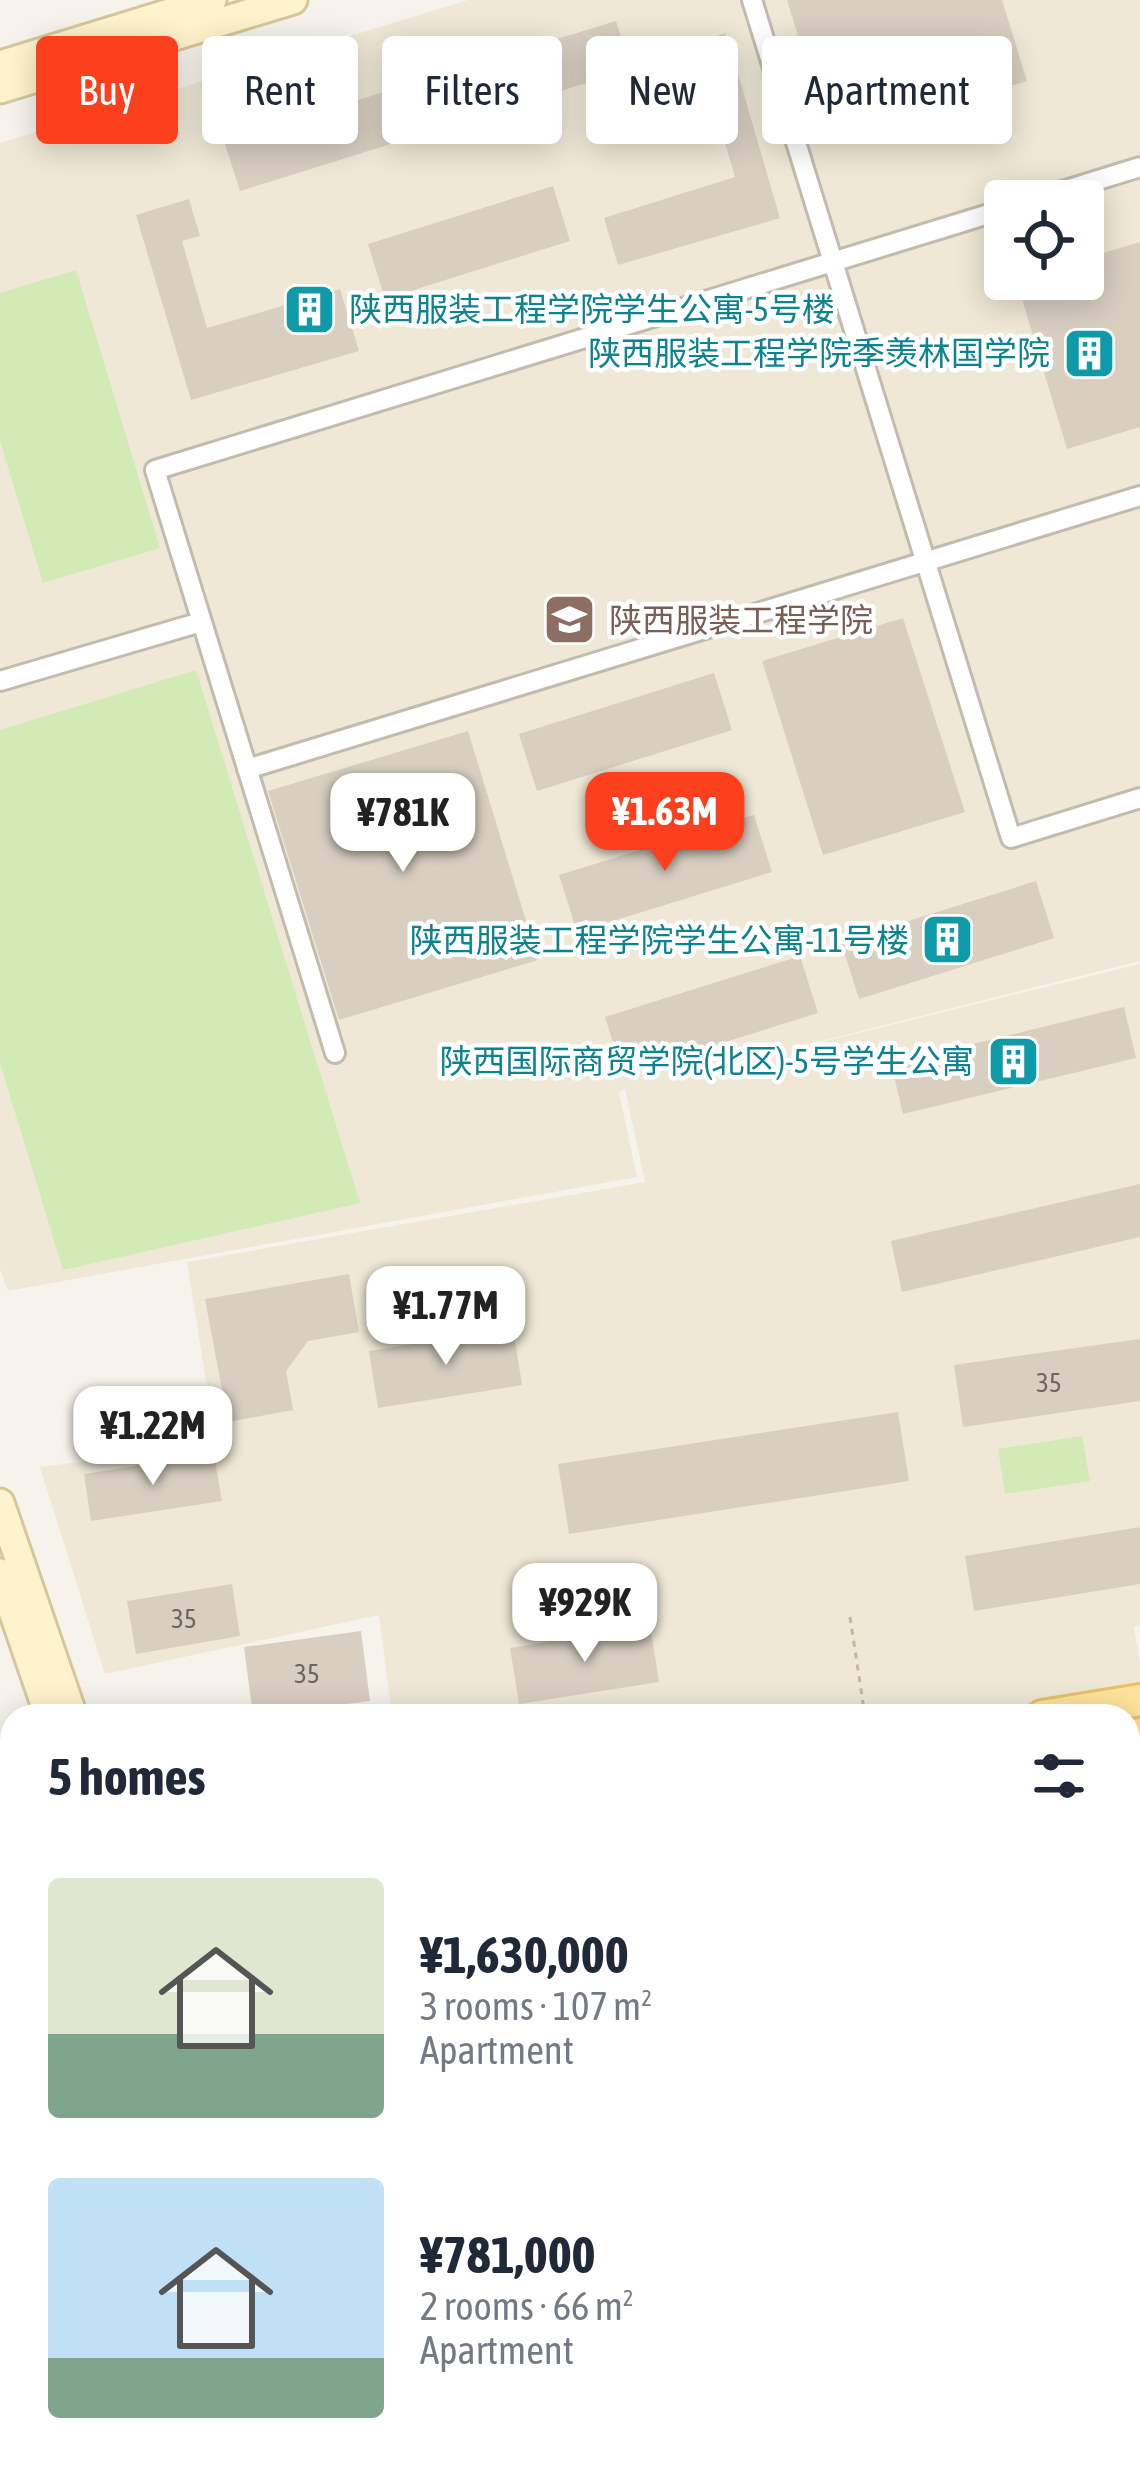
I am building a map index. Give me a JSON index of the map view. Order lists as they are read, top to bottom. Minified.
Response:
{"places":{"building":["陕西服装工程学院学生公寓-5号楼","陕西服装工程学院季羡林国学院","陕西服装工程学院学生公寓-11号楼","陕西国际商贸学院(北区)-5号学生公寓"],"school or university":["陕西服装工程学院"]},"house_numbers":["35","35","35"],"page":{"chip":["Buy","Rent","Filters","New","Apartment"],"price":["¥1.63M","¥781K","¥1.77M","¥1.22M","¥929K"],"heading":"5 homes","list":[{"name":"¥1,630,000","note":"3 rooms · 107 m² · Apartment"},{"name":"¥781,000","note":"2 rooms · 66 m² · Apartment"}]}}
